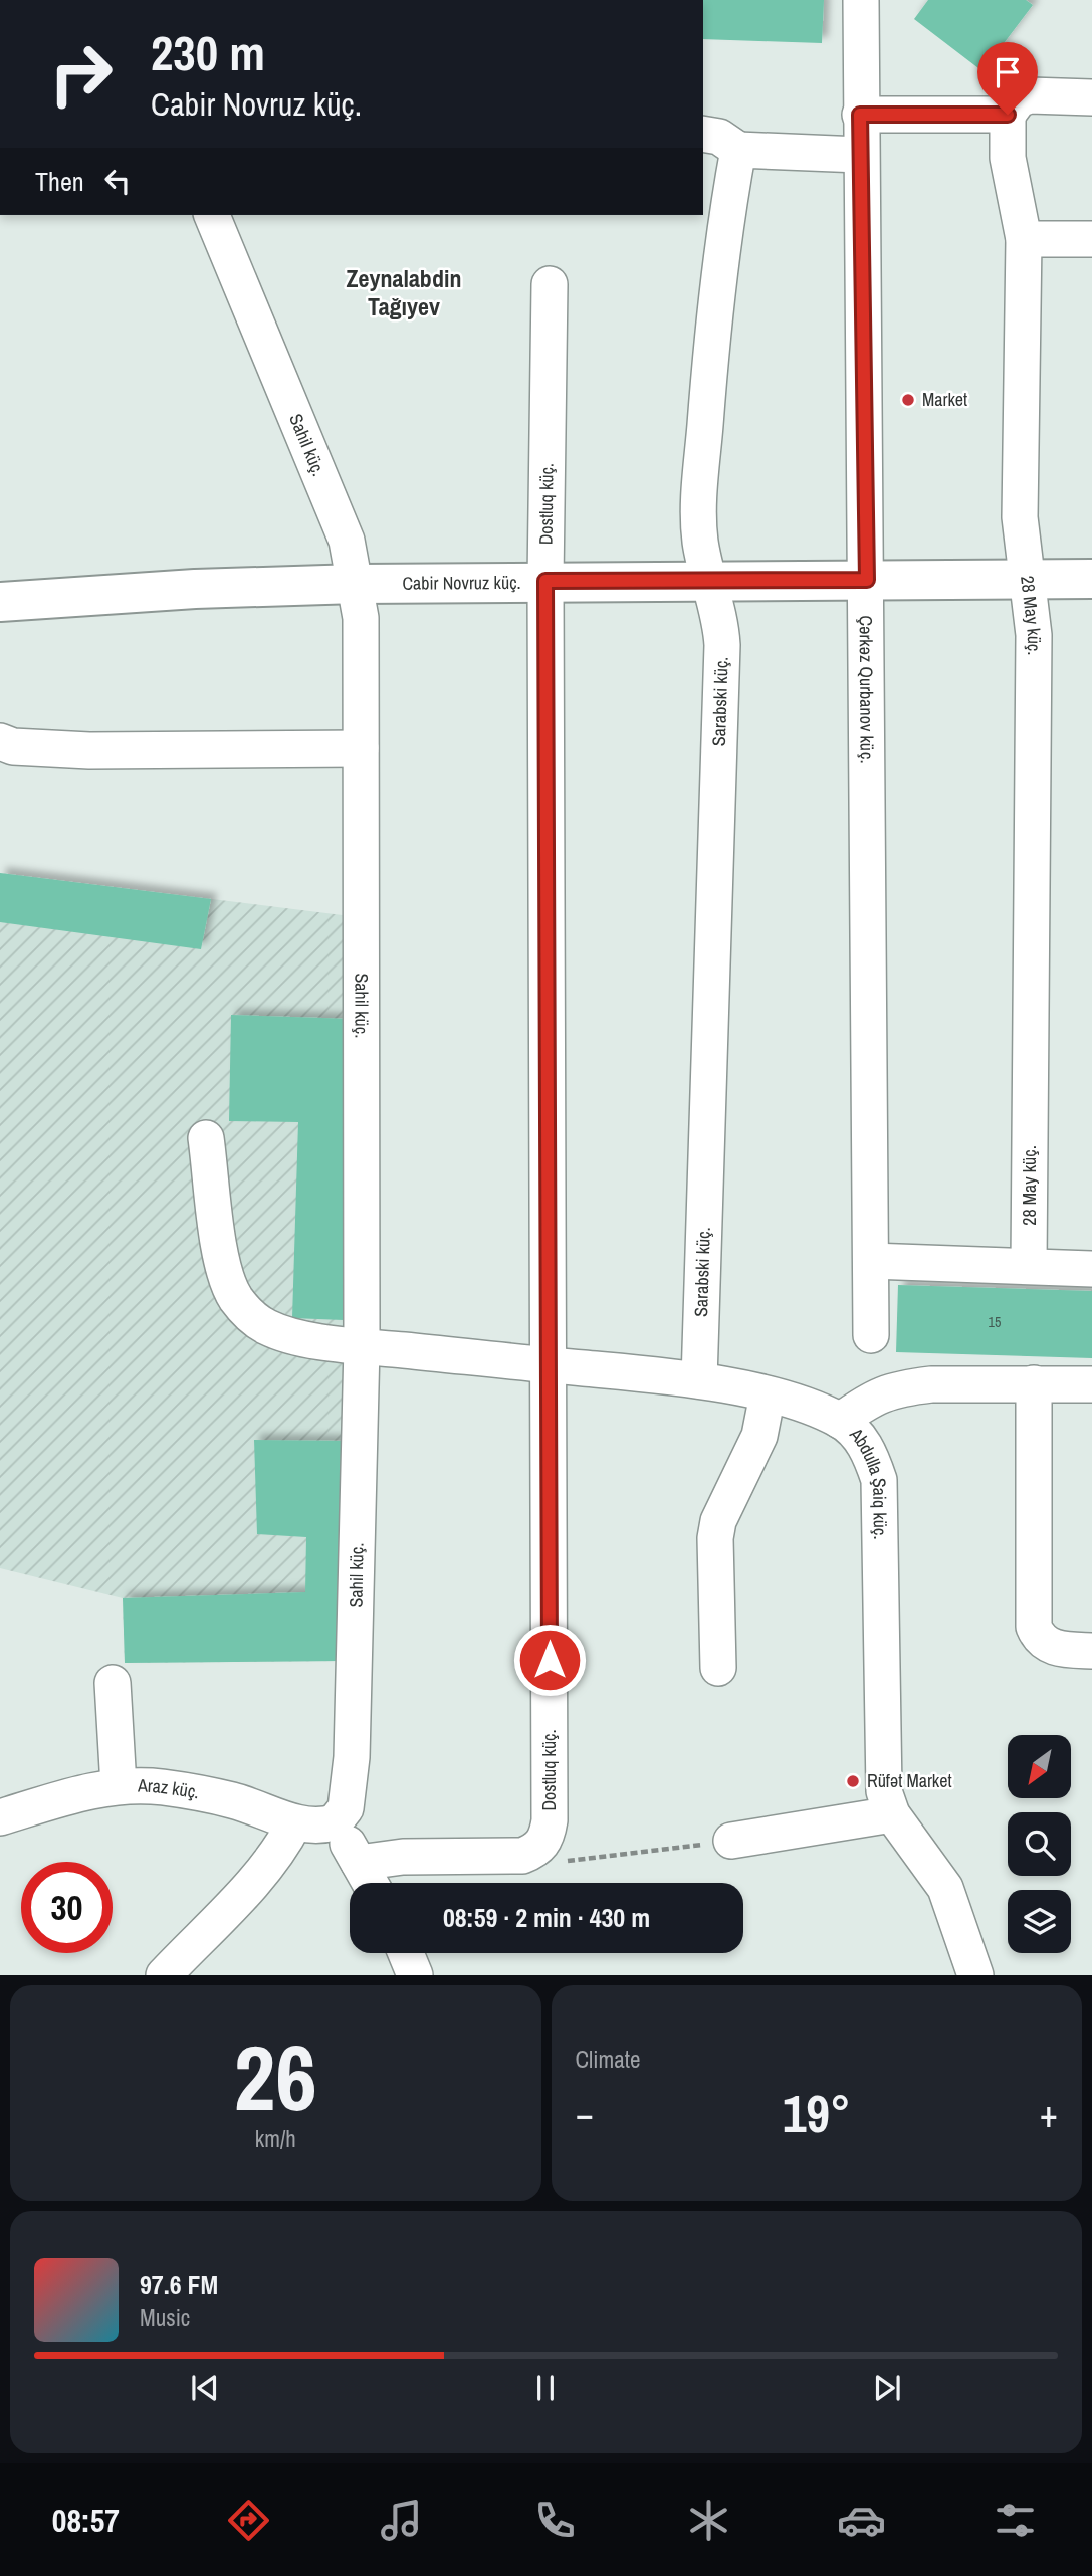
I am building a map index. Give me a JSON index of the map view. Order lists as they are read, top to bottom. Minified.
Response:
{"streets":{"main road":["Cabir Novruz küç."],"street":["Sahil küç.","Dostluq küç.","28 May küç.","Çərkəz Qurbanov küç.","Sarabski küç.","Abdulla Şaiq küç.","Araz küç."]},"crossings":[["Sahil küç.","Cabir Novruz küç."],["Sahil küç.","Abdulla Şaiq küç."],["Sahil küç.","Araz küç."],["Dostluq küç.","Cabir Novruz küç."],["Dostluq küç.","Abdulla Şaiq küç."],["Cabir Novruz küç.","28 May küç."],["Cabir Novruz küç.","Çərkəz Qurbanov küç."],["Cabir Novruz küç.","Sarabski küç."],["Sarabski küç.","Abdulla Şaiq küç."]],"districts":["Zeynalabdin Tağıyev"],"places":["Market","Rüfət Market"],"house_numbers":["15"],"north":"bottom left","page":{"turn":["230 m","Cabir Novruz küç."],"then":"Then","limit":"30","trip":"08:59 · 2 min · 430 m","tile":[["26","km/h"],"Climate"],"heat":["−","19°","+"],"song":["97.6 FM","Music"],"tabs":"08:57"}}
